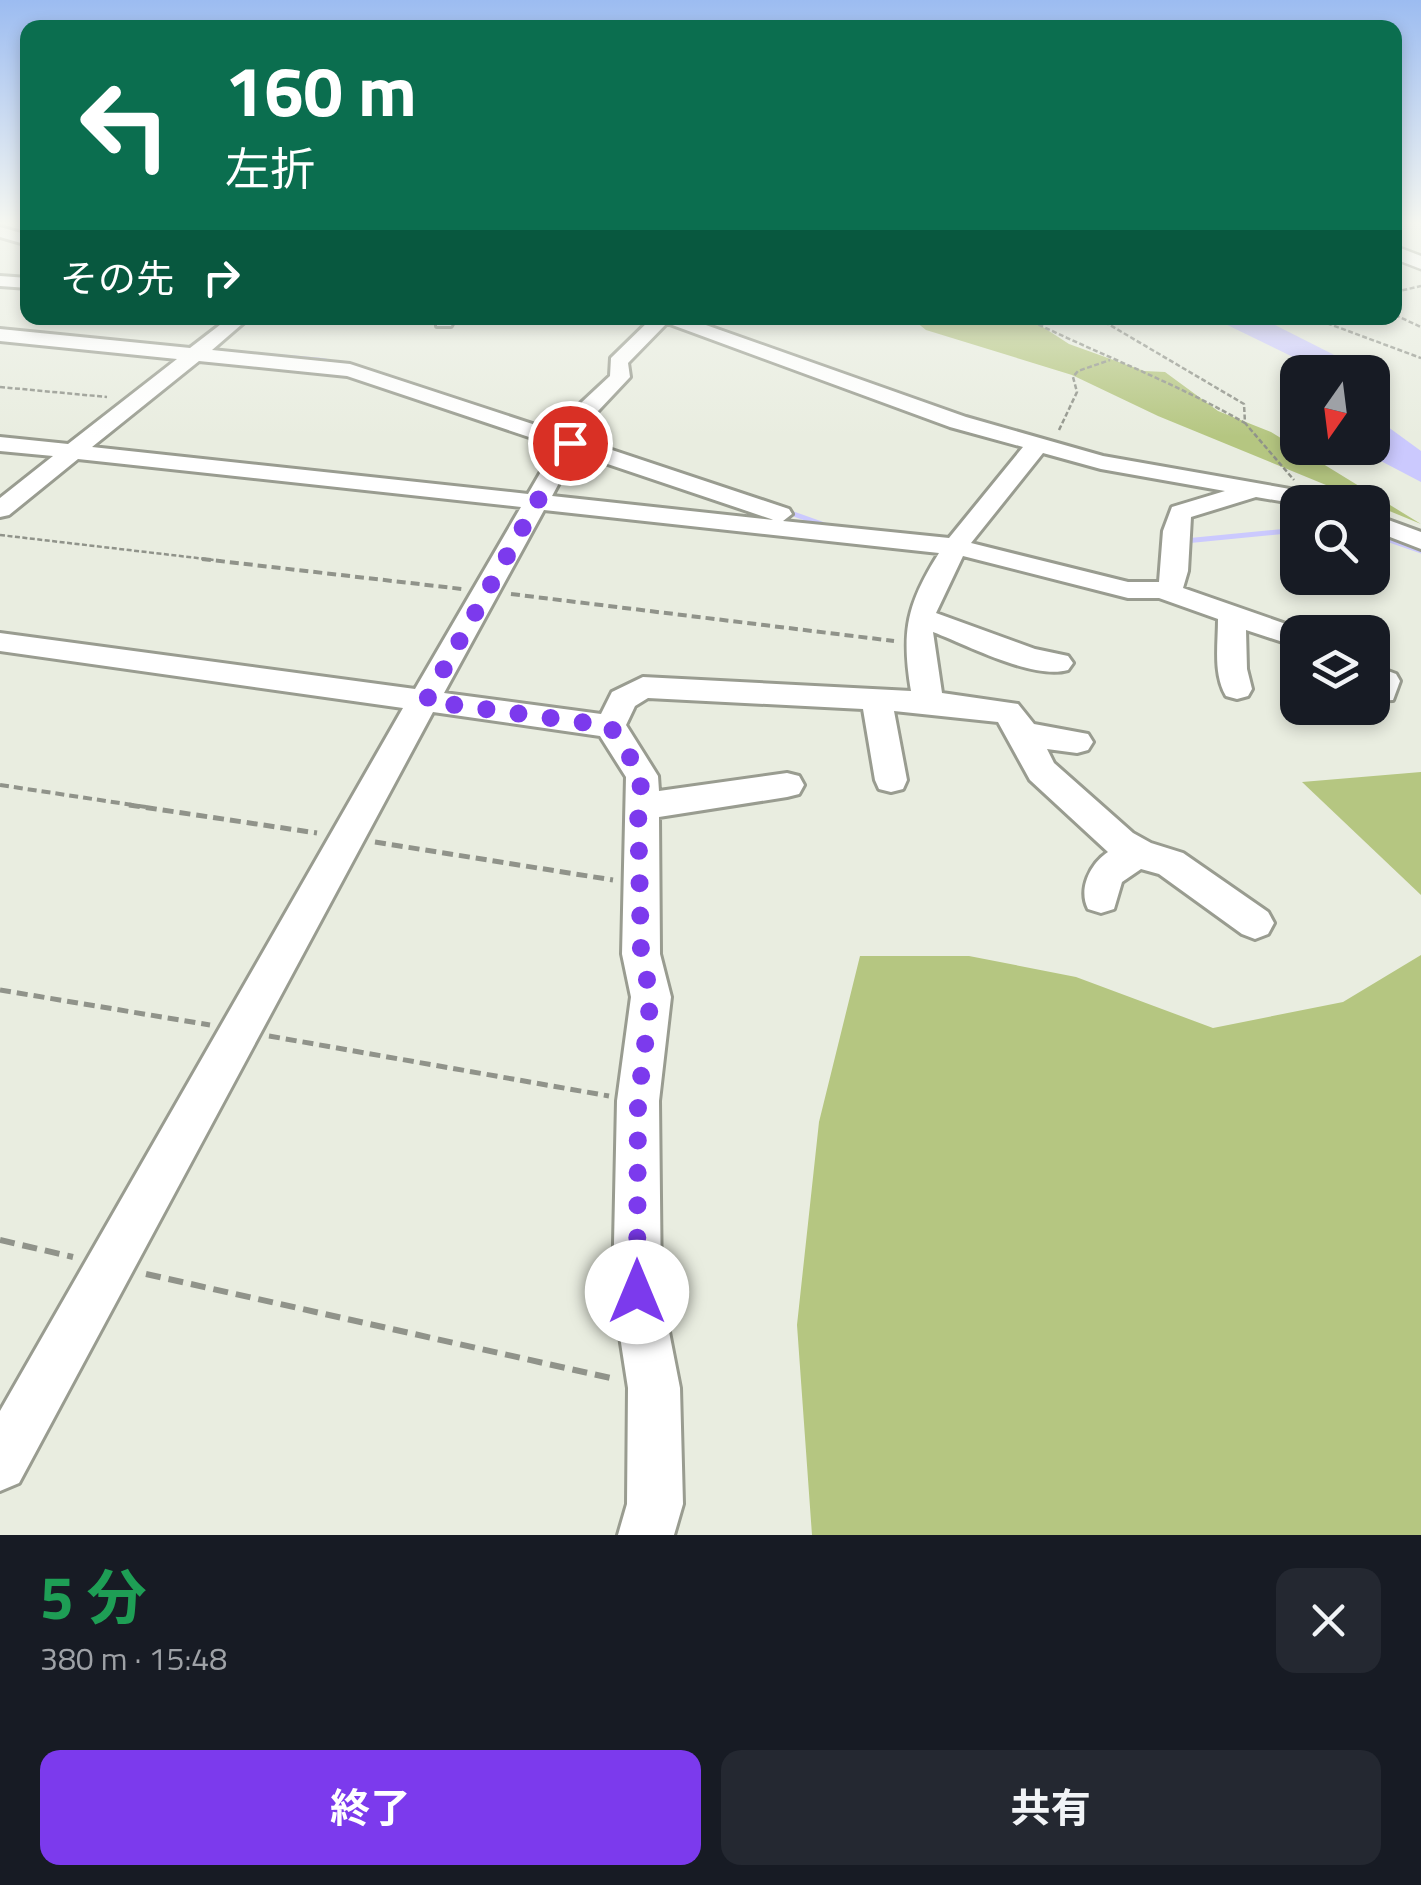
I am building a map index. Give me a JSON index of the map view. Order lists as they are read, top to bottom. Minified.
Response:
{"north":"bottom","page":{"turn":["160 m","左折"],"then":"その先","heading":["5 分","380 m · 15:48"],"buttons":["終了","共有"]}}
